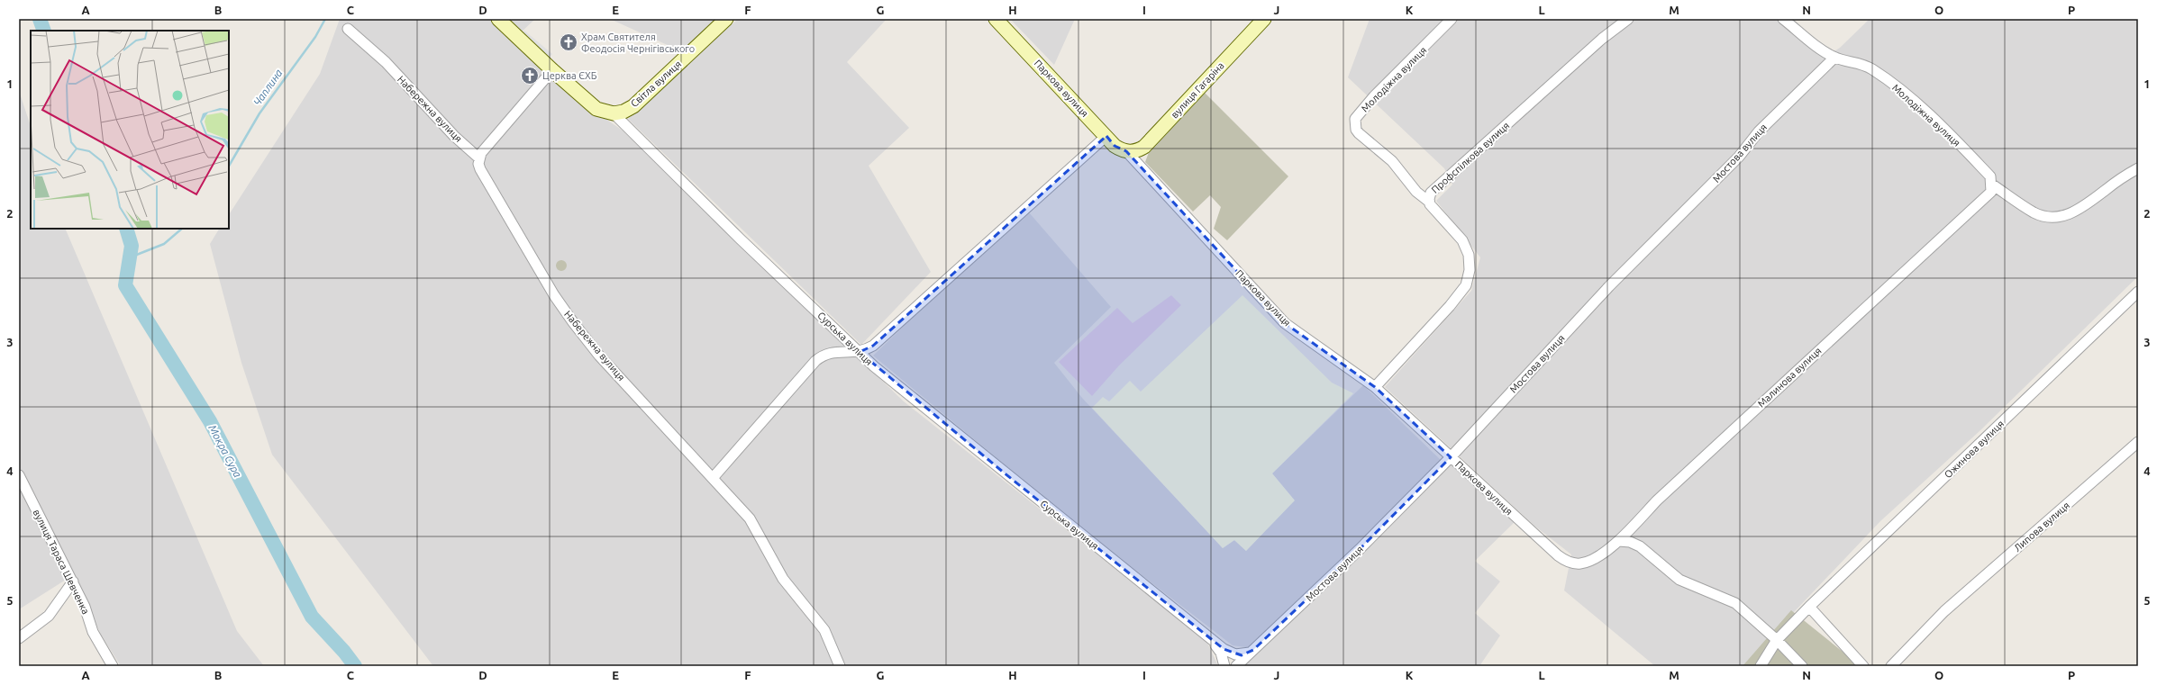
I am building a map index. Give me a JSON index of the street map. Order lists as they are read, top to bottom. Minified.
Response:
{"streets":{"street":["Молодіжна вулиця","Світла вулиця","Паркова вулиця","вулиця Гагаріна","Набережна вулиця","Мостова вулиця","Профспілкова вулиця","Сурська вулиця","Малинова вулиця","Ожинова вулиця","Липова вулиця","вулиця Тараса Шевченка"]},"crossings":[["Молодіжна вулиця","Мостова вулиця"],["Молодіжна вулиця","Профспілкова вулиця"],["Молодіжна вулиця","Малинова вулиця"],["Світла вулиця","Сурська вулиця"],["Паркова вулиця","вулиця Гагаріна"],["Паркова вулиця","Мостова вулиця"],["Паркова вулиця","Профспілкова вулиця"],["Паркова вулиця","Малинова вулиця"],["Мостова вулиця","Сурська вулиця"]],"water":["Чаплина","Мокра Сура"],"places":{"church":["Храм Святителя Феодосія Чернігівського","Церква ЄХБ"]},"grid":{"columns":["A","B","C","D","E","F","G","H","I","J","K","L","M","N","O","P"],"rows":["1","2","3","4","5"]}}
